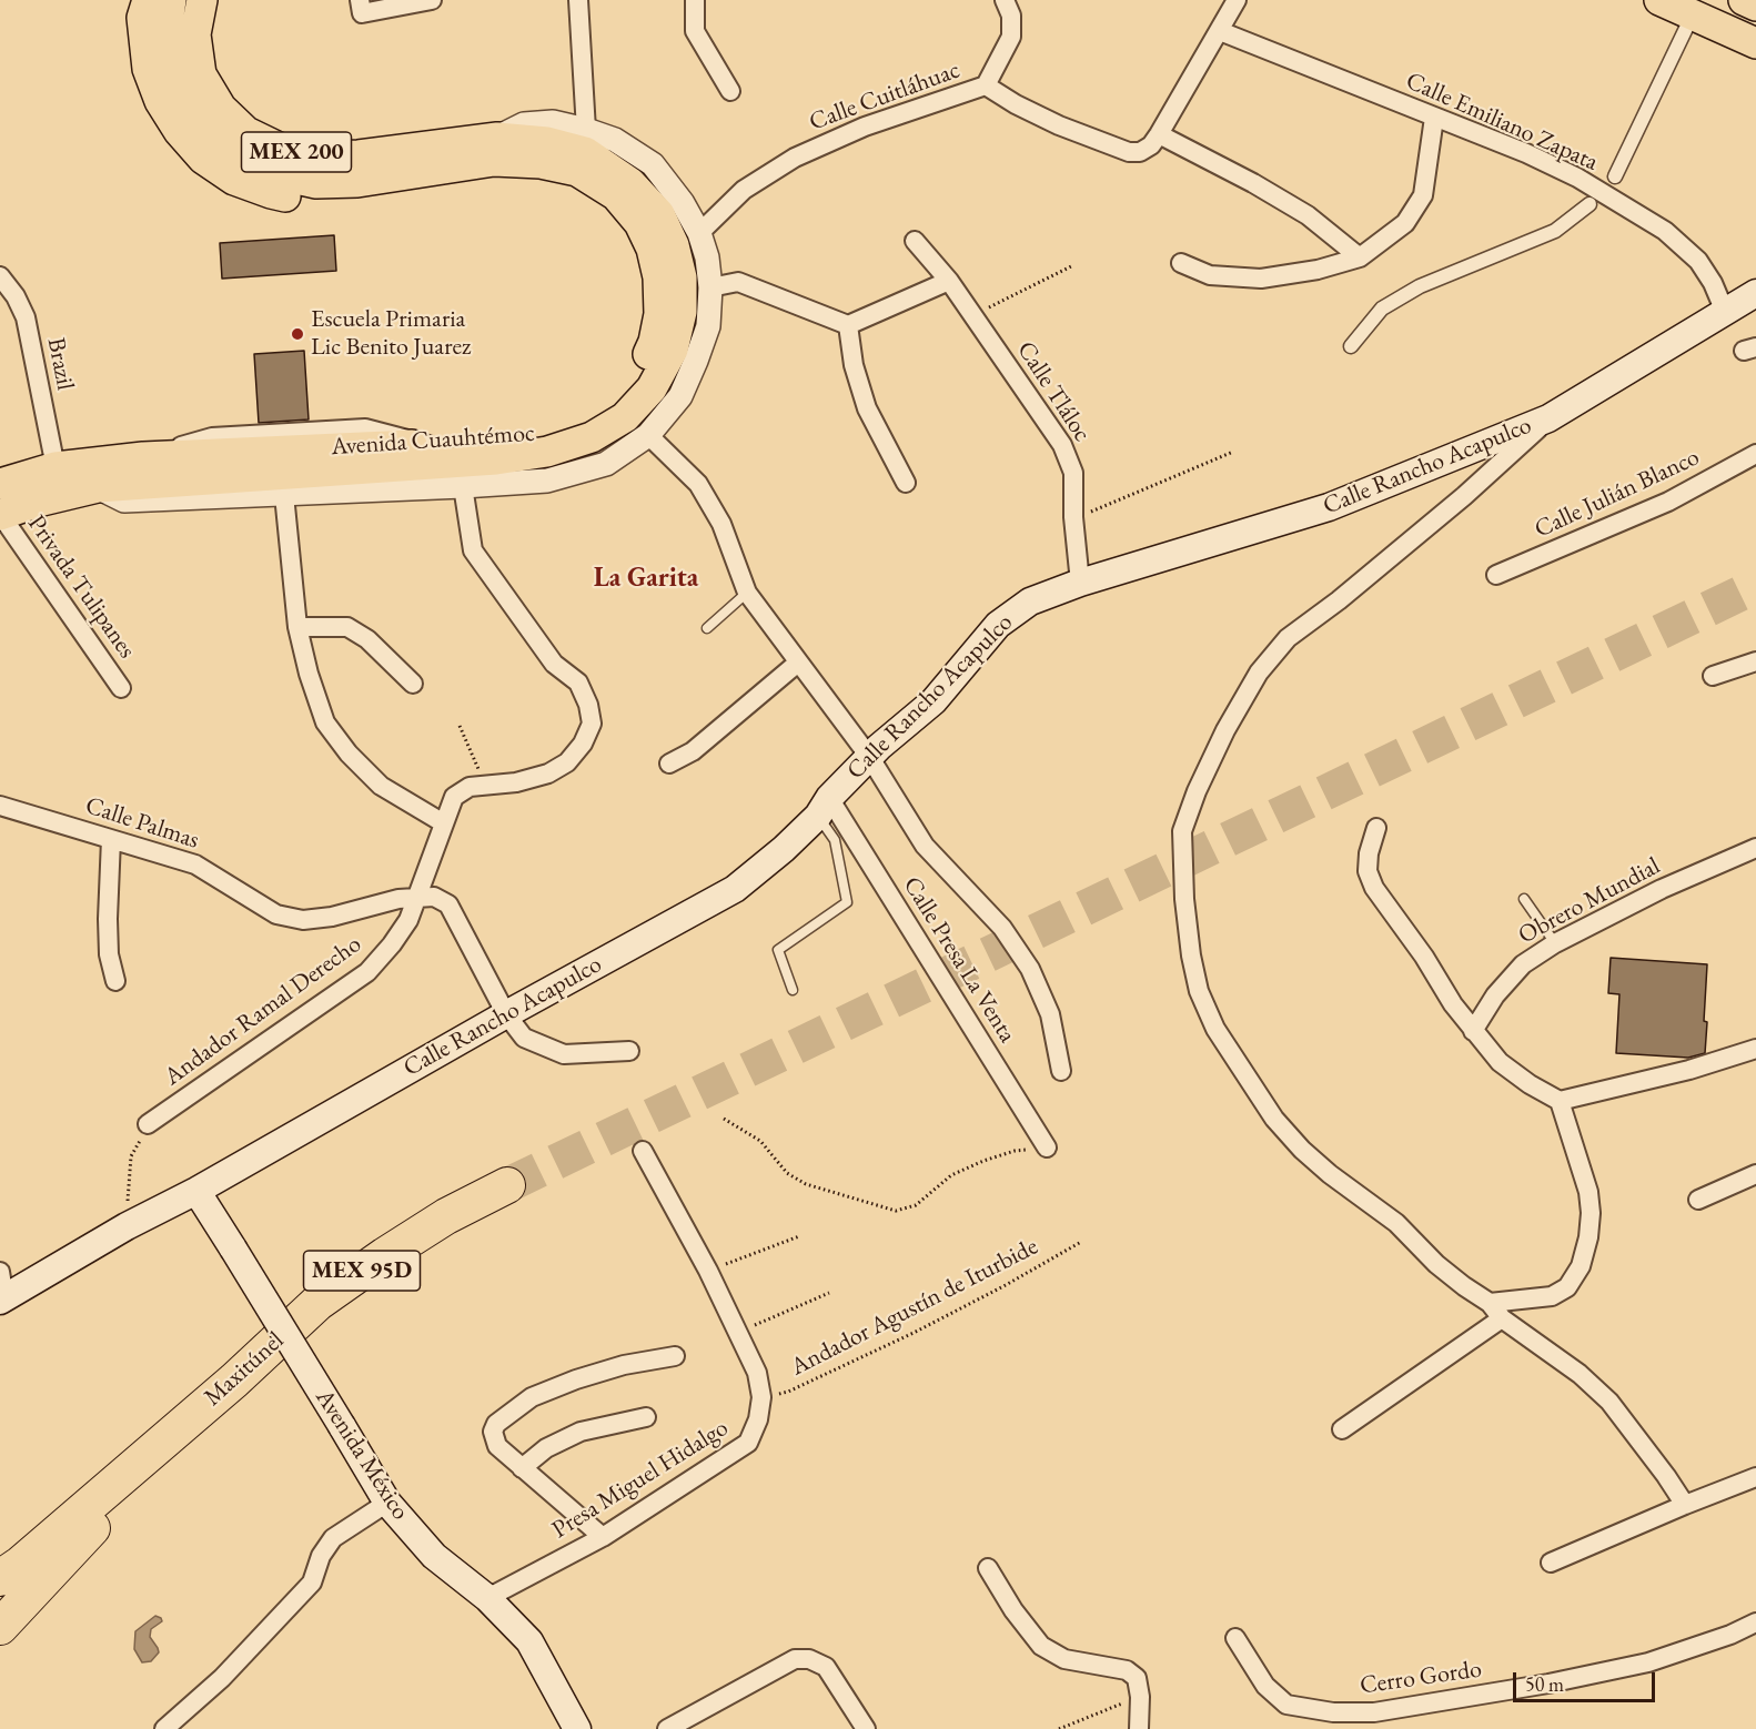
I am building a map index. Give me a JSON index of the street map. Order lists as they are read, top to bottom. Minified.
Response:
{"streets":{"highway":["MEX 95D","Maxitúnel"],"main road":["MEX 200","Avenida Cuauhtémoc","Calle Rancho Acapulco","Avenida México"],"street":["Calle Cuitláhuac","Calle Emiliano Zapata","Brazil","Calle Tláloc","Calle Julián Blanco","Privada Tulipanes","Calle Palmas","Obrero Mundial","Calle Presa La Venta","Andador Ramal Derecho","Presa Miguel Hidalgo","Cerro Gordo"],"path":["Andador Agustín de Iturbide"]},"crossings":[["Calle Cuitláhuac","Avenida Cuauhtémoc"],["Calle Emiliano Zapata","Calle Rancho Acapulco"],["Brazil","Avenida Cuauhtémoc"],["Calle Tláloc","Calle Rancho Acapulco"],["Avenida Cuauhtémoc","Privada Tulipanes"],["Avenida Cuauhtémoc","Andador Ramal Derecho"],["Calle Rancho Acapulco","Calle Palmas"],["Calle Rancho Acapulco","Calle Presa La Venta"],["Calle Rancho Acapulco","Avenida México"],["Calle Palmas","Andador Ramal Derecho"],["MEX 95D","Maxitúnel"],["Andador Agustín de Iturbide","Presa Miguel Hidalgo"],["Avenida México","Presa Miguel Hidalgo"]],"districts":["La Garita"],"places":["Escuela Primaria Lic Benito Juarez"],"scale_bar":"50 m"}
